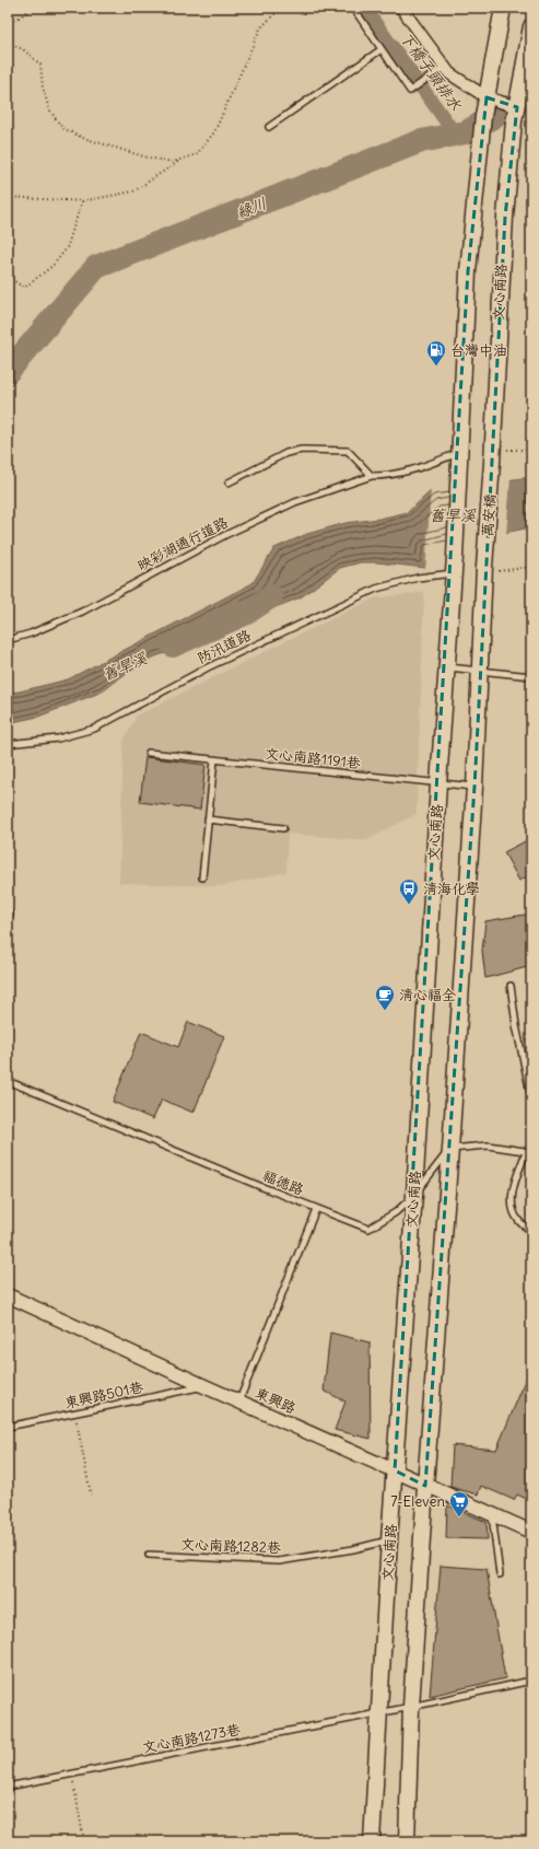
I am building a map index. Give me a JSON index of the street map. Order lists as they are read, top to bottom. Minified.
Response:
{"streets":{"main road":["文心南路","萬安橋"],"street":["東興路"],"lane":["映彩湖通行道路","防汛道路","文心南路1191巷","福德路","東興路501巷","文心南路1282巷","文心南路1273巷"]},"crossings":[["文心南路","萬安橋"],["文心南路","映彩湖通行道路"],["文心南路","防汛道路"],["文心南路","文心南路1191巷"],["文心南路","福德路"],["文心南路","東興路"],["文心南路","文心南路1282巷"],["文心南路","文心南路1273巷"],["東興路501巷","東興路"]],"water":["下橋子頭排水","綠川","舊旱溪"],"places":{"fuel station":["台灣中油"],"bus stop":["清海化學"],"cafe":["清心福全"],"supermarket":["7-Eleven"]}}
